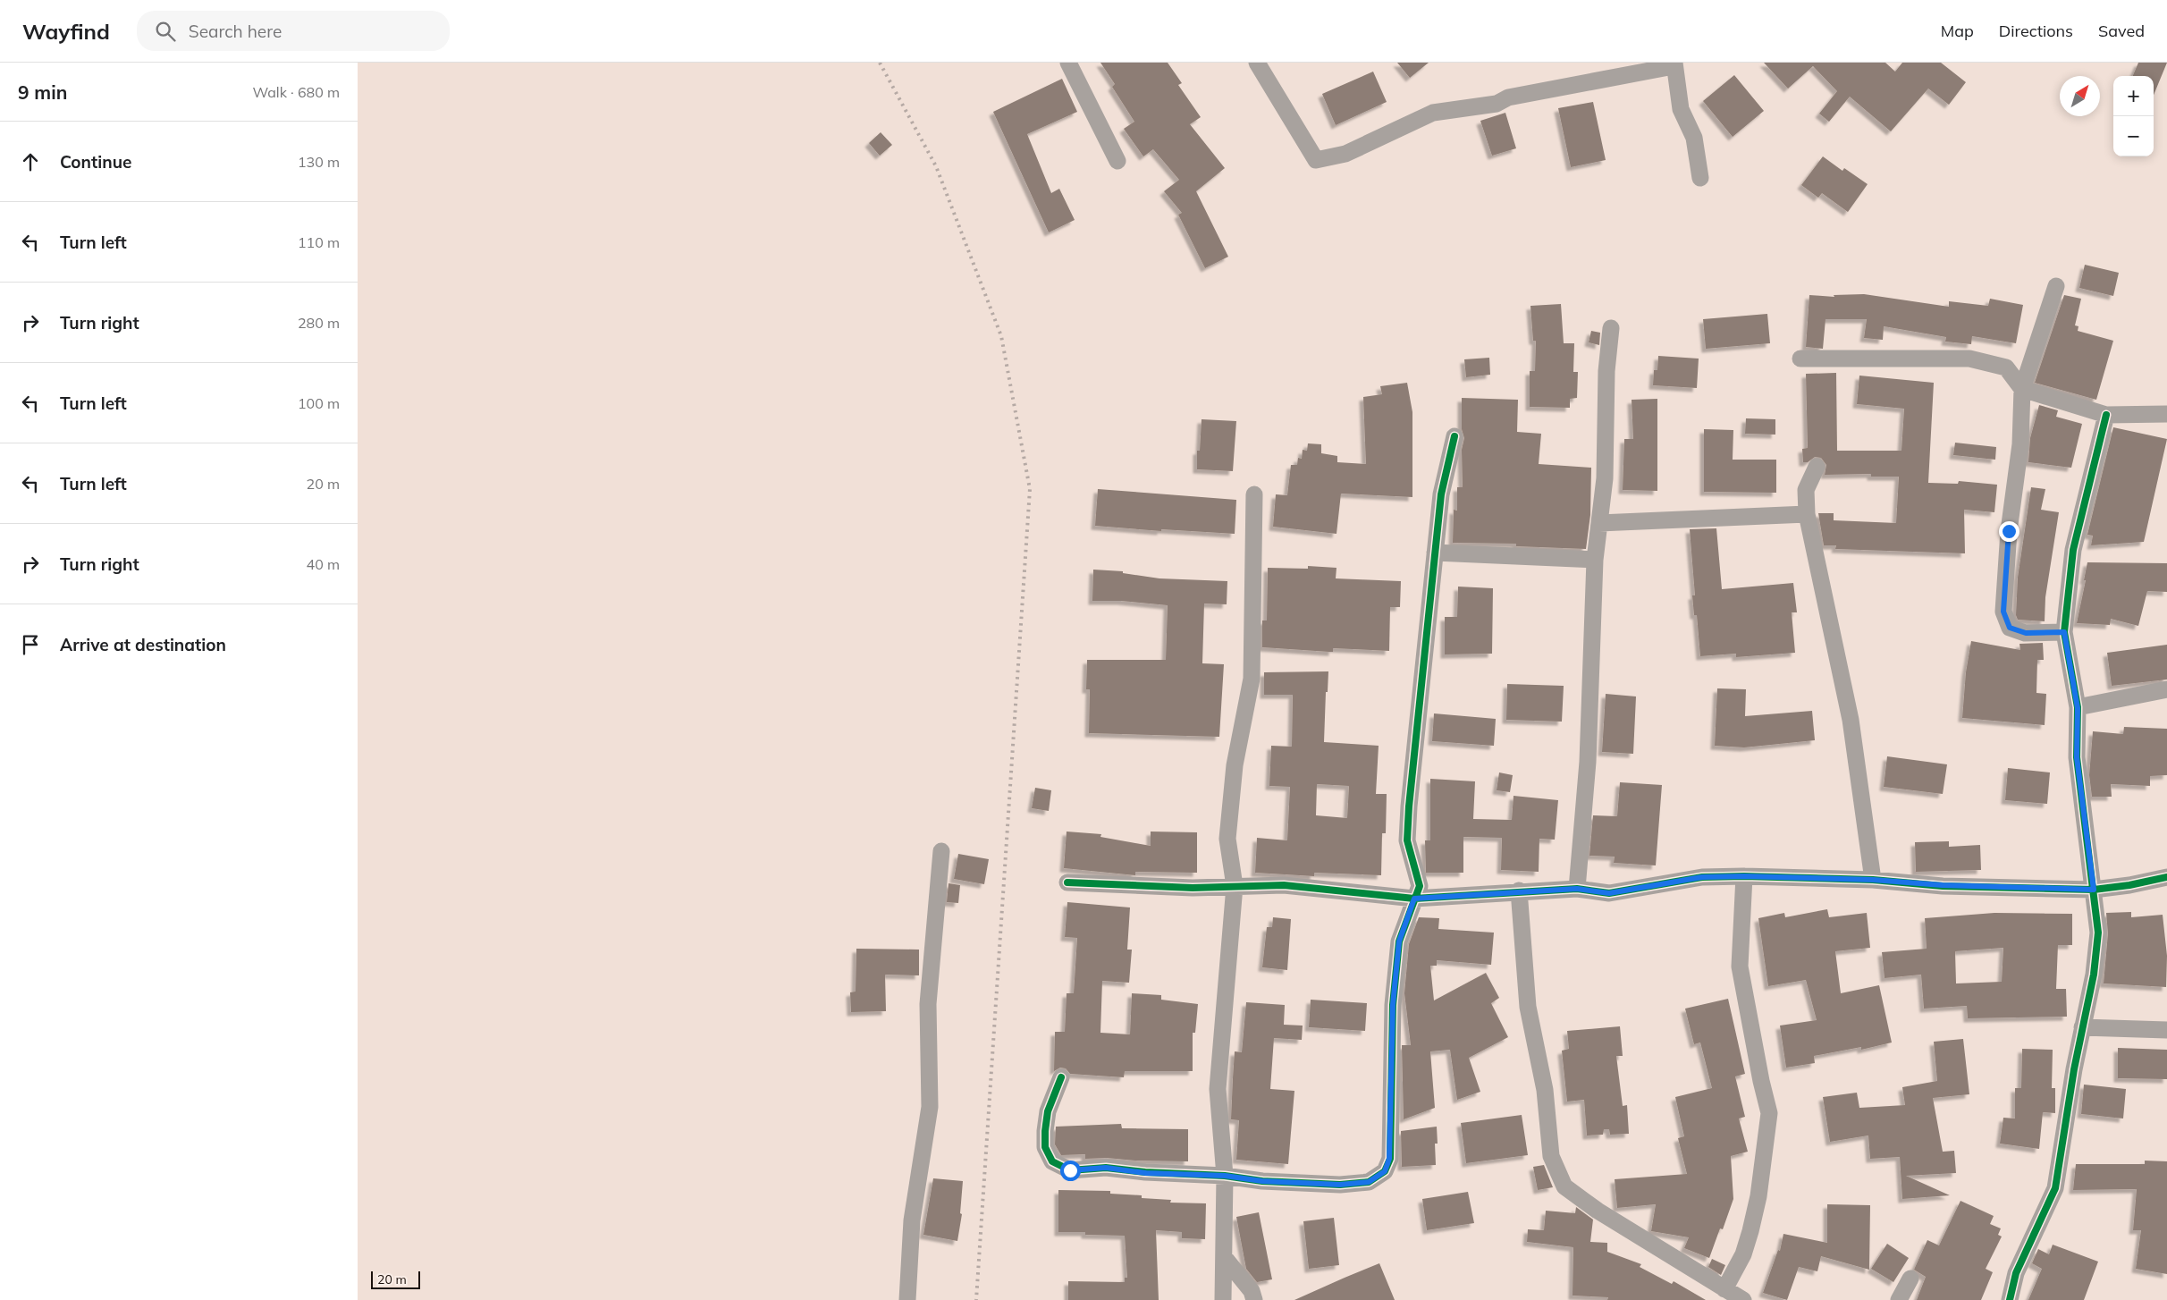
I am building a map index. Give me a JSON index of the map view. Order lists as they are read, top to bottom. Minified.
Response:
{"scale_bar":"20 m","north":"top right","page":{"header":"Wayfind","search":"Search here","nav":["Map","Directions","Saved"],"heading":["9 min","Walk · 680 m"],"map_buttons":["+","−"],"list":[["Continue","130 m"],["Turn left","110 m"],["Turn right","280 m"],["Turn left","100 m"],["Turn left","20 m"],["Turn right","40 m"],"Arrive at destination"],"scale":"20 m"}}
